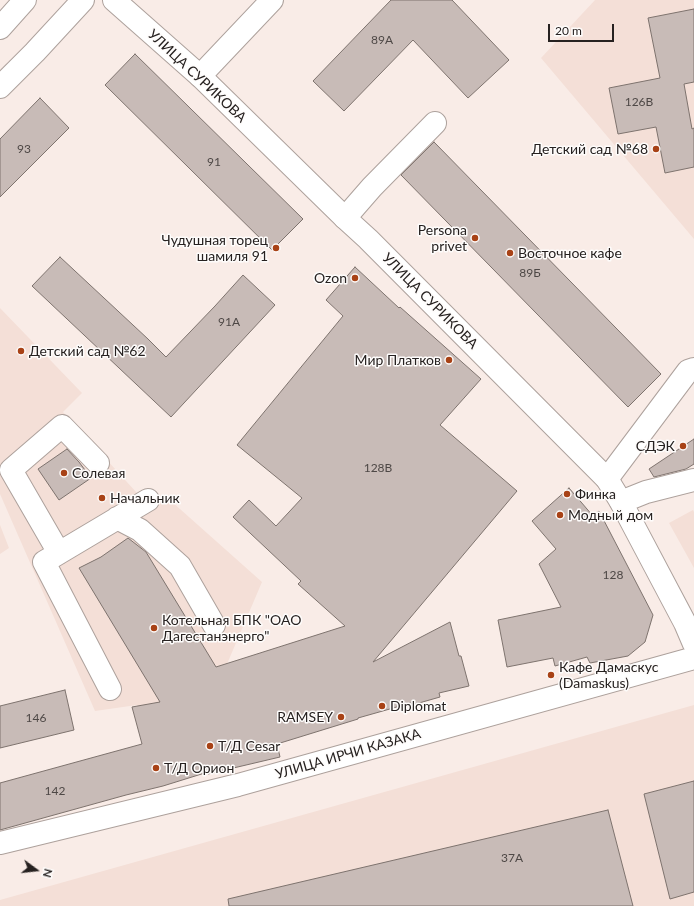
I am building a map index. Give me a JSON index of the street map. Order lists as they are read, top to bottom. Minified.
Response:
{"streets":{"main road":["УЛИЦА СУРИКОВА","УЛИЦА ИРЧИ КАЗАКА"]},"places":["Детский сад №68","Persona privet","Чудушная торец шамиля 91","Восточное кафе","Ozon","Детский сад №62","Мир Платков","СДЭК","Солевая","Финка","Начальник","Модный дом","Котельная БПК \"ОАО Дагестанэнерго\"","Кафе Дамаскус (Damaskus)","Diplomat","RAMSEY","Т/Д Cesar","Т/Д Орион"],"house_numbers":["89А","126В","93","91","89Б","91А","128В","128","146","142","37А"],"scale_bar":"20 m","north":"right"}
